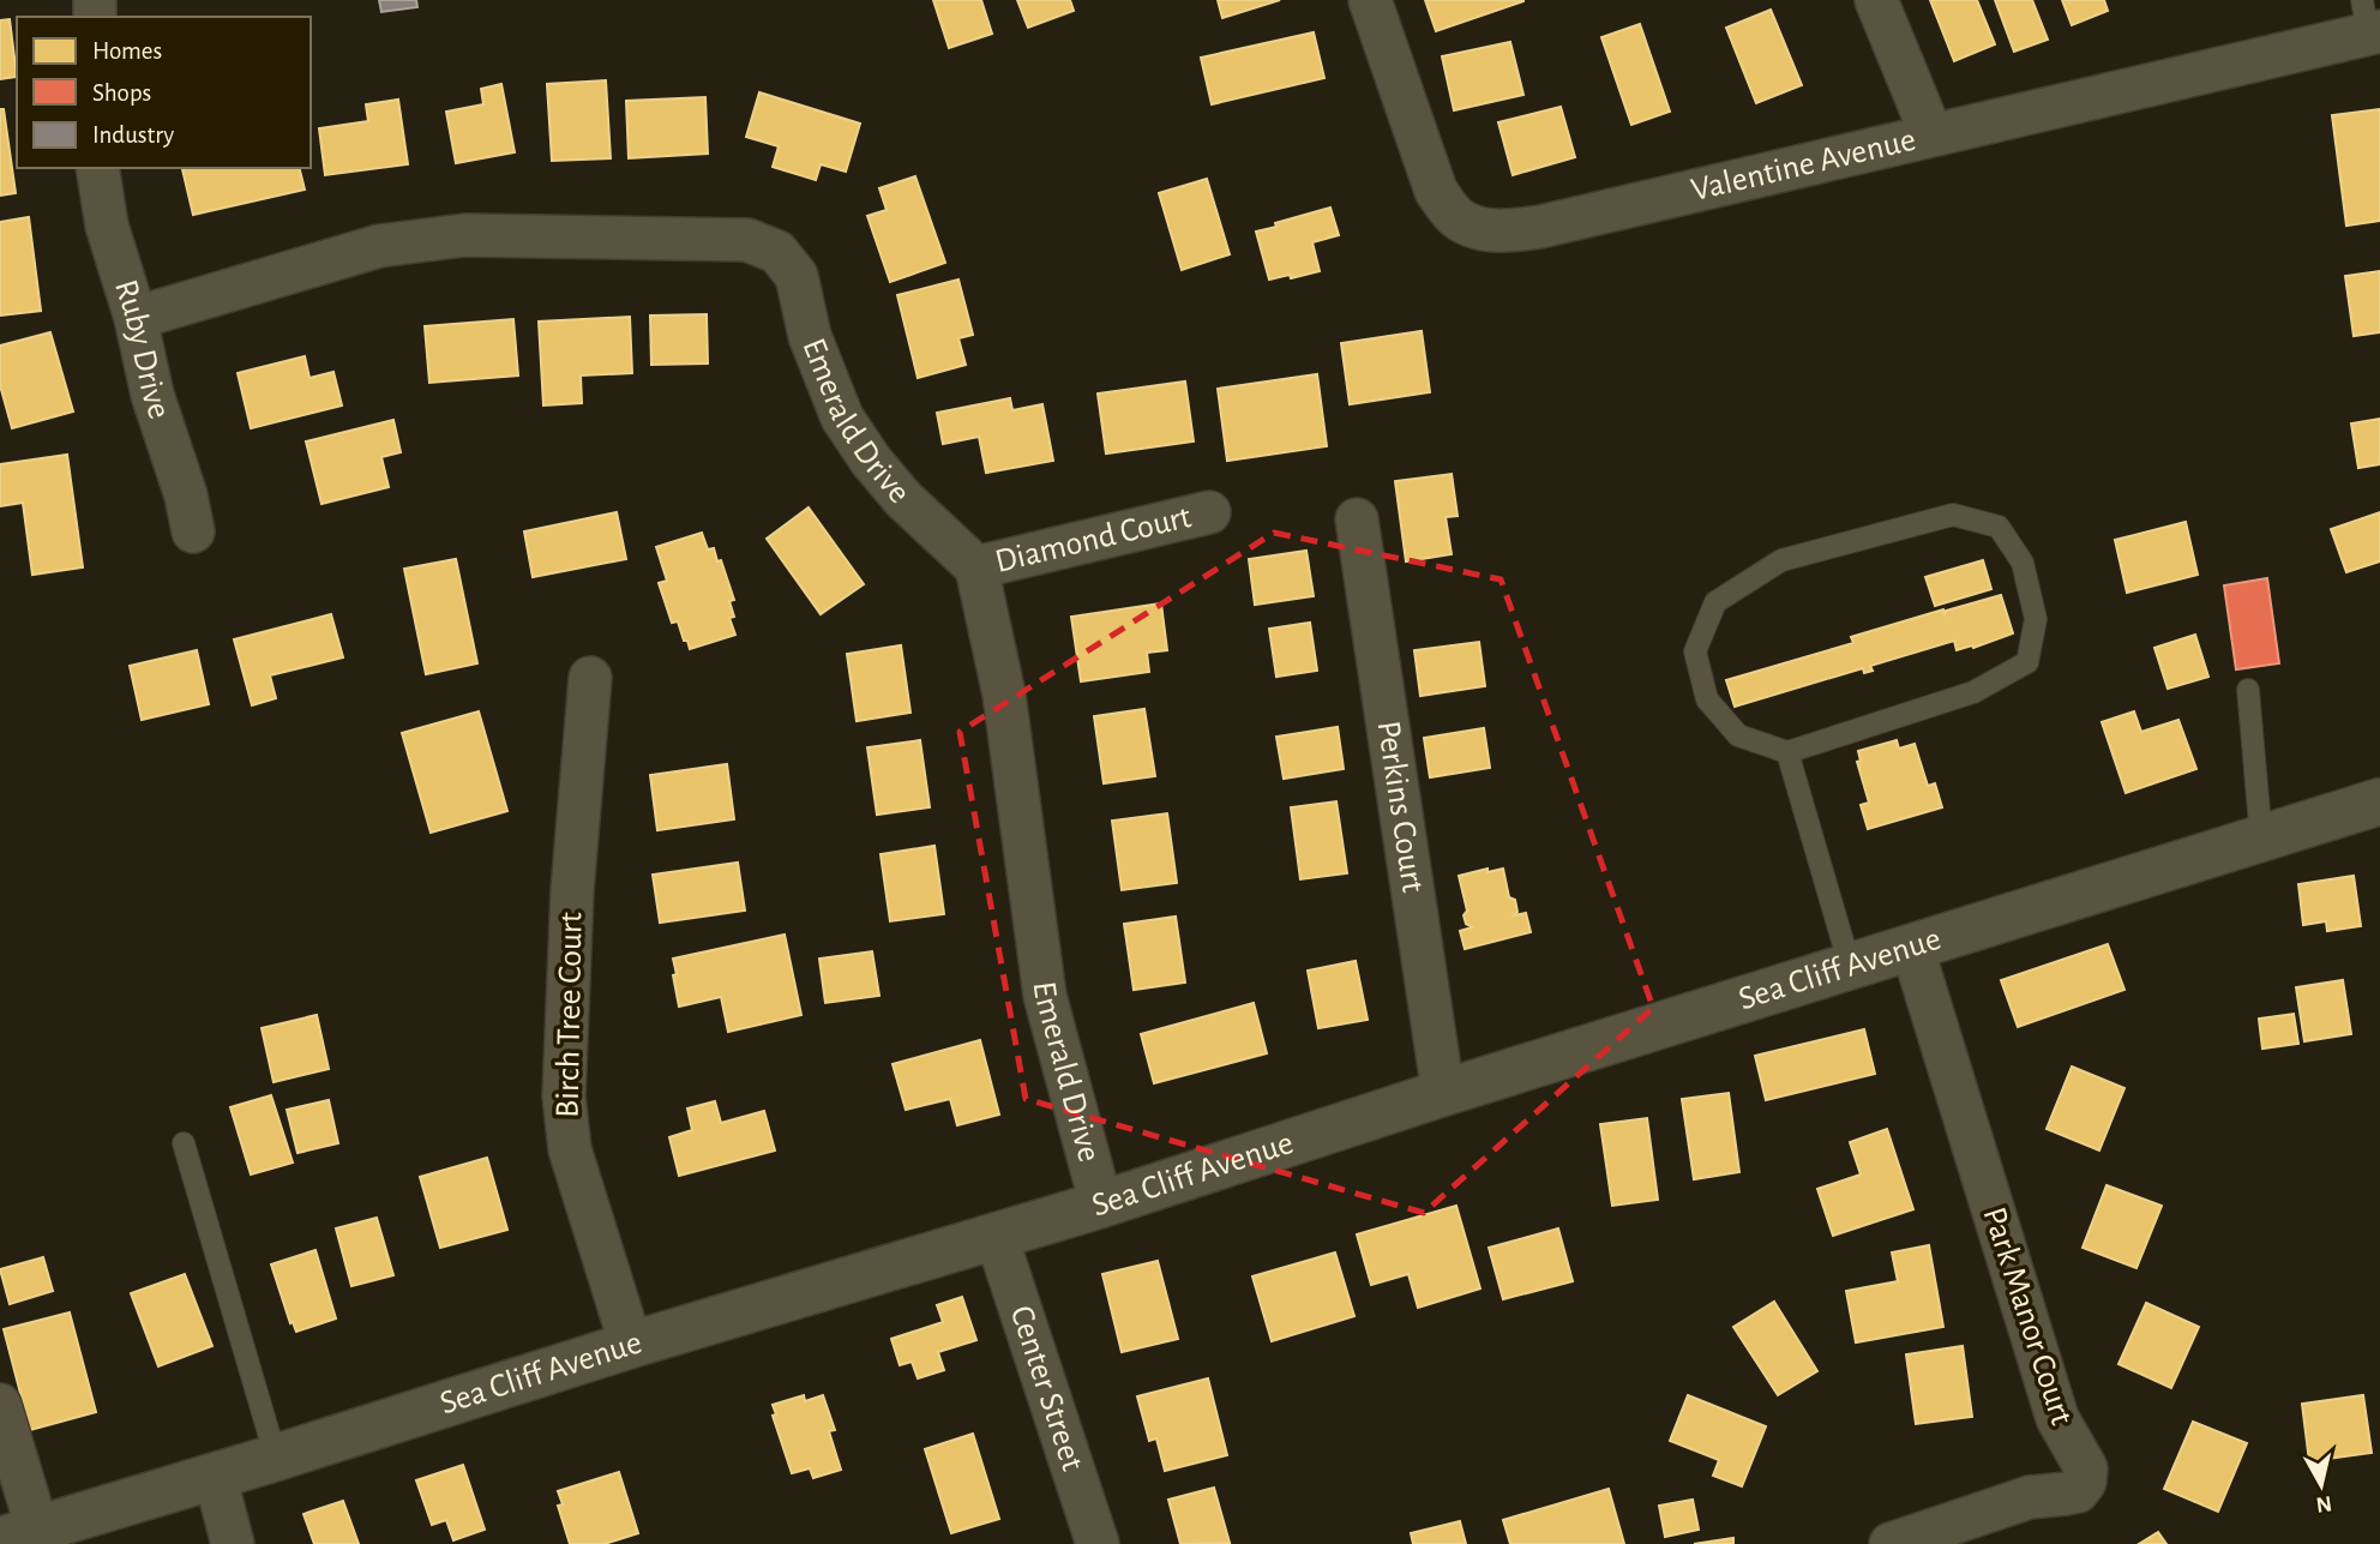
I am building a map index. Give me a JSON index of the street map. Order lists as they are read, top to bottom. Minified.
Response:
{"streets":{"street":["Valentine Avenue","Ruby Drive","Emerald Drive","Diamond Court","Perkins Court","Sea Cliff Avenue","Birch Tree Court","Park Manor Court","Center Street"]},"crossings":[["Ruby Drive","Emerald Drive"],["Emerald Drive","Diamond Court"],["Emerald Drive","Sea Cliff Avenue"],["Perkins Court","Sea Cliff Avenue"],["Sea Cliff Avenue","Birch Tree Court"],["Sea Cliff Avenue","Park Manor Court"],["Sea Cliff Avenue","Center Street"]],"legend":["Homes","Shops","Industry"],"north":"bottom"}
